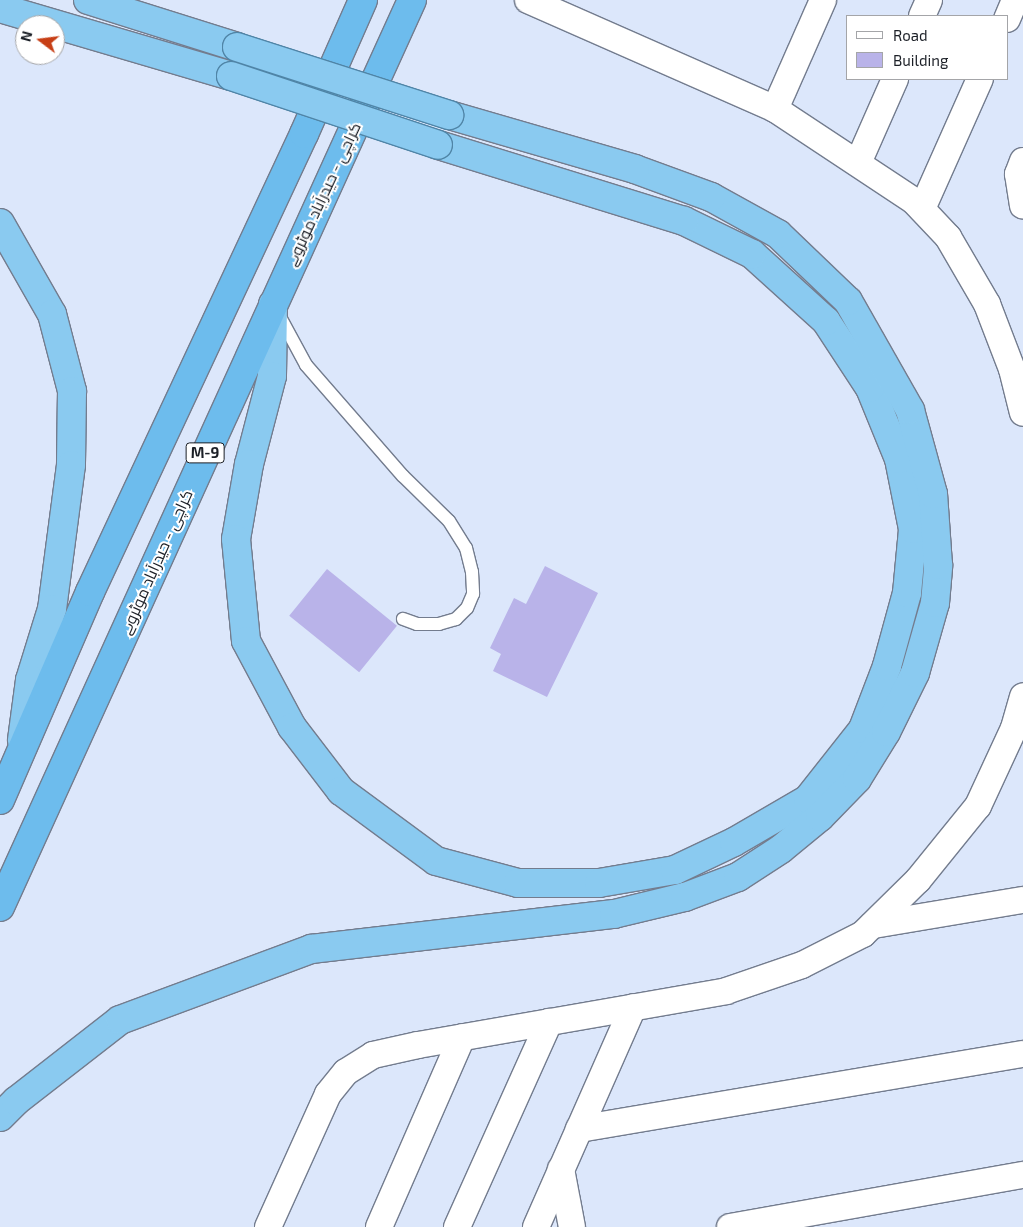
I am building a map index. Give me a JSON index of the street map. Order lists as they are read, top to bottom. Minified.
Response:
{"streets":{"highway":["کراچی - حیدرآباد موٹروے","M-9"]},"legend":["Road","Building"],"north":"left"}
